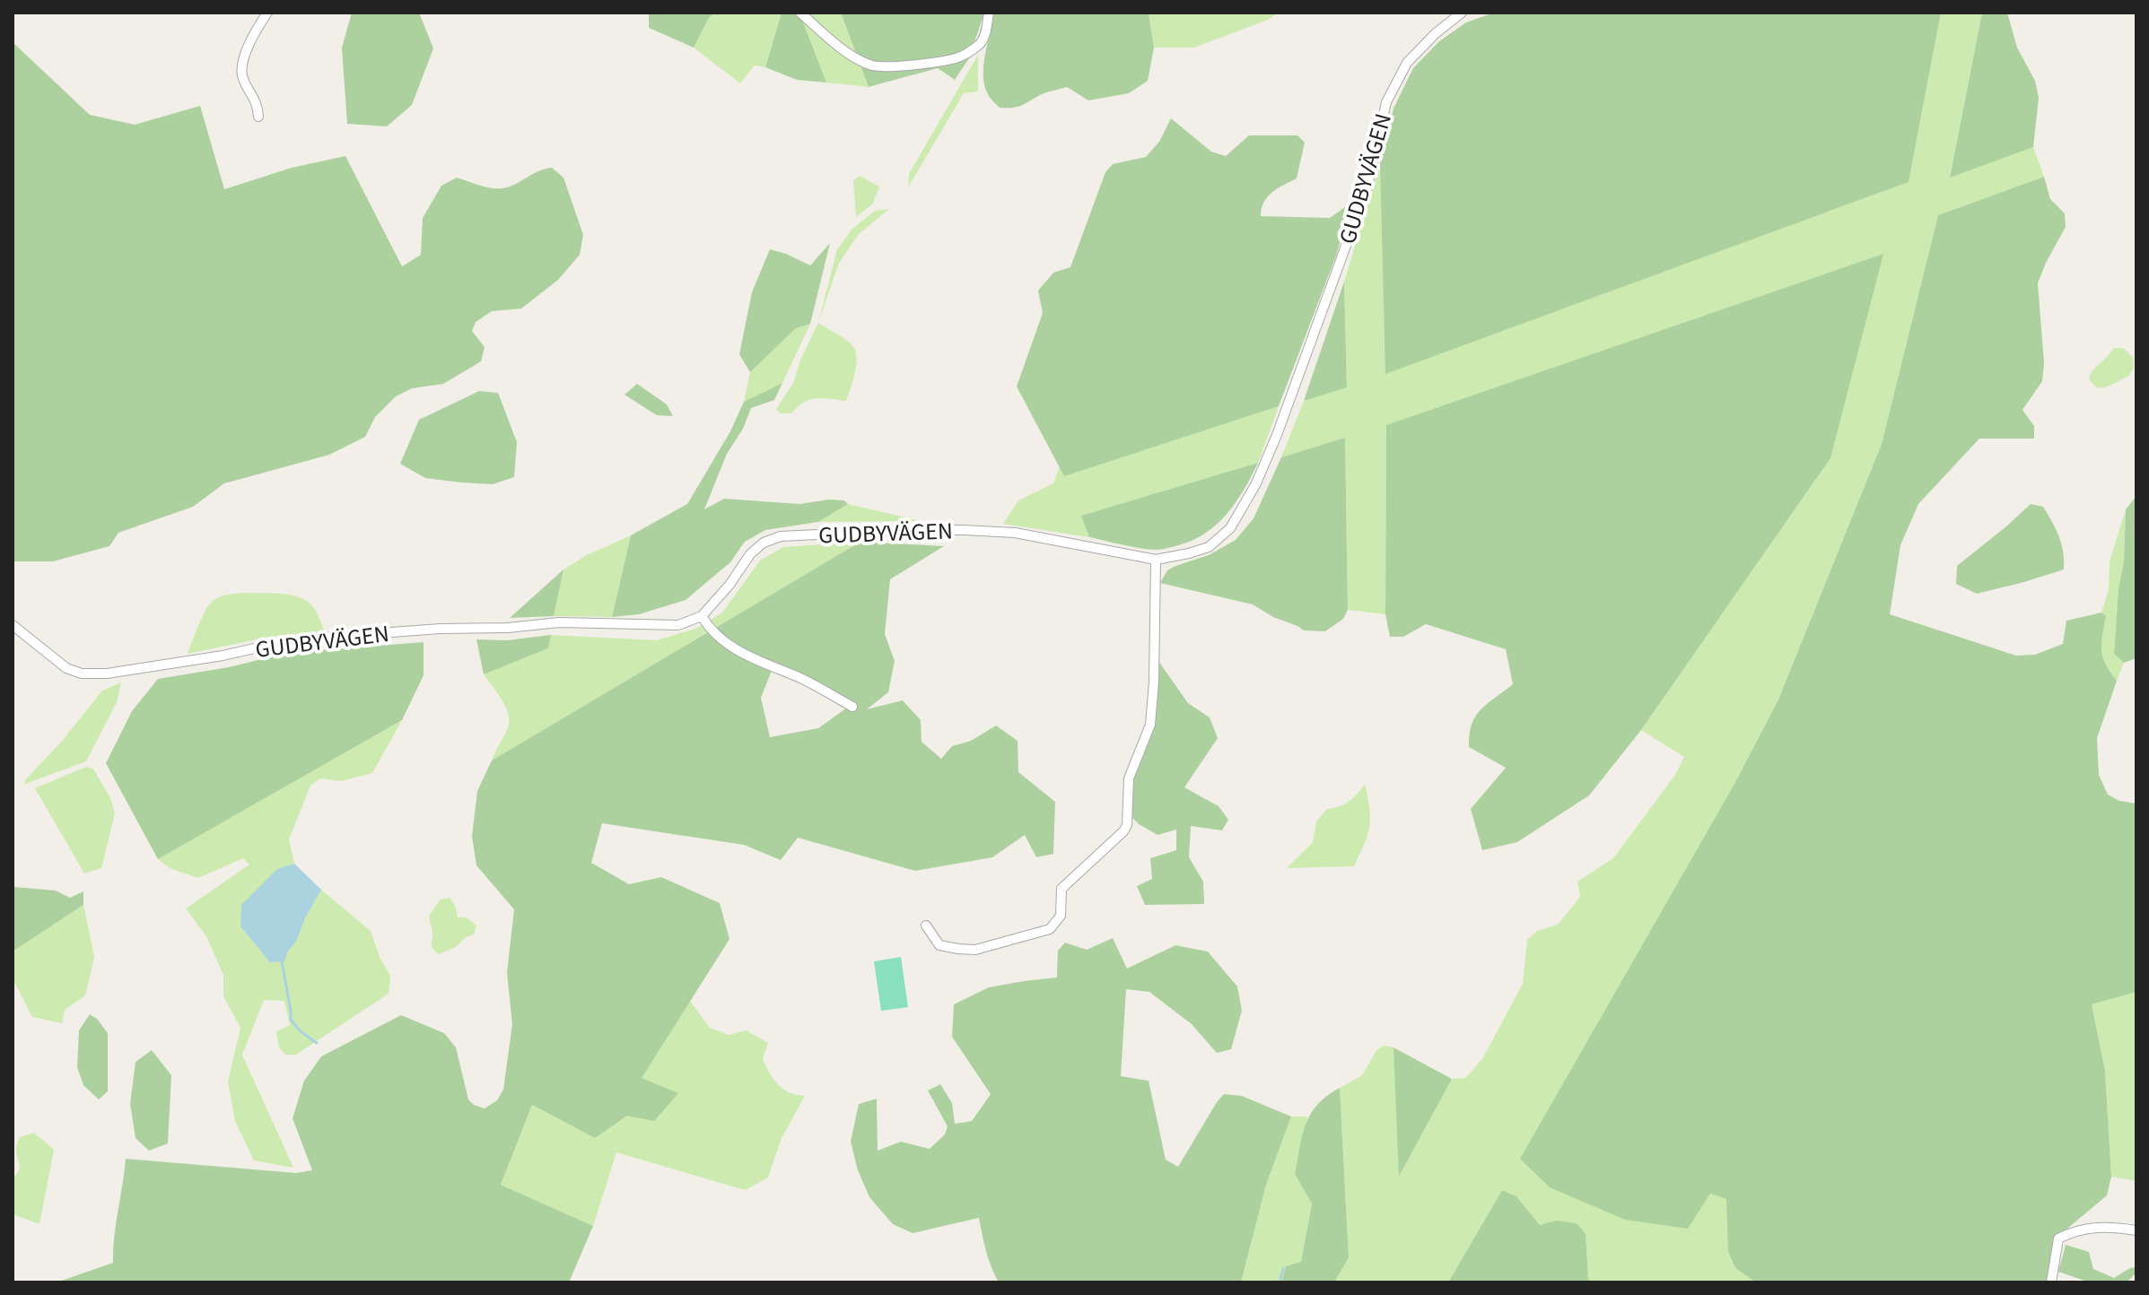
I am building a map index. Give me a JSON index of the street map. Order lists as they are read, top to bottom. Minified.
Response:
{"streets":{"street":["GUDBYVÄGEN"]}}
